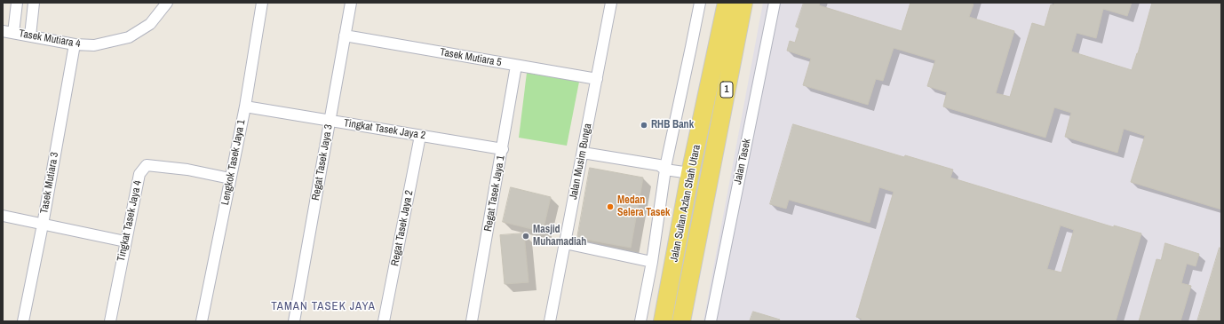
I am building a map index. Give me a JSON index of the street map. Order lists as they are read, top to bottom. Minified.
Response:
{"streets":{"main road":["1","Jalan Sultan Azlan Shah Utara"],"street":["Tasek Mutiara 4","Tasek Mutiara 5","Tingkat Tasek Jaya 2","Jalan Musim Bunga","Jalan Tasek","Lengkok Tasek Jaya 1","Regat Tasek Jaya 3","Tasek Mutiara 3","Regat Tasek Jaya 1","Tingkat Tasek Jaya 4","Regat Tasek Jaya 2"]},"crossings":[["Tasek Mutiara 4","Tasek Mutiara 3"],["Tasek Mutiara 5","Jalan Musim Bunga"],["Tasek Mutiara 5","Regat Tasek Jaya 3"],["Tasek Mutiara 5","Regat Tasek Jaya 1"],["Tingkat Tasek Jaya 2","Lengkok Tasek Jaya 1"],["Tingkat Tasek Jaya 2","Regat Tasek Jaya 3"],["Tingkat Tasek Jaya 2","Regat Tasek Jaya 1"],["Tingkat Tasek Jaya 2","Regat Tasek Jaya 2"],["Lengkok Tasek Jaya 1","Tingkat Tasek Jaya 4"]],"districts":["TAMAN TASEK JAYA"],"places":["RHB Bank","Medan Selera Tasek","Masjid Muhamadiah"]}
